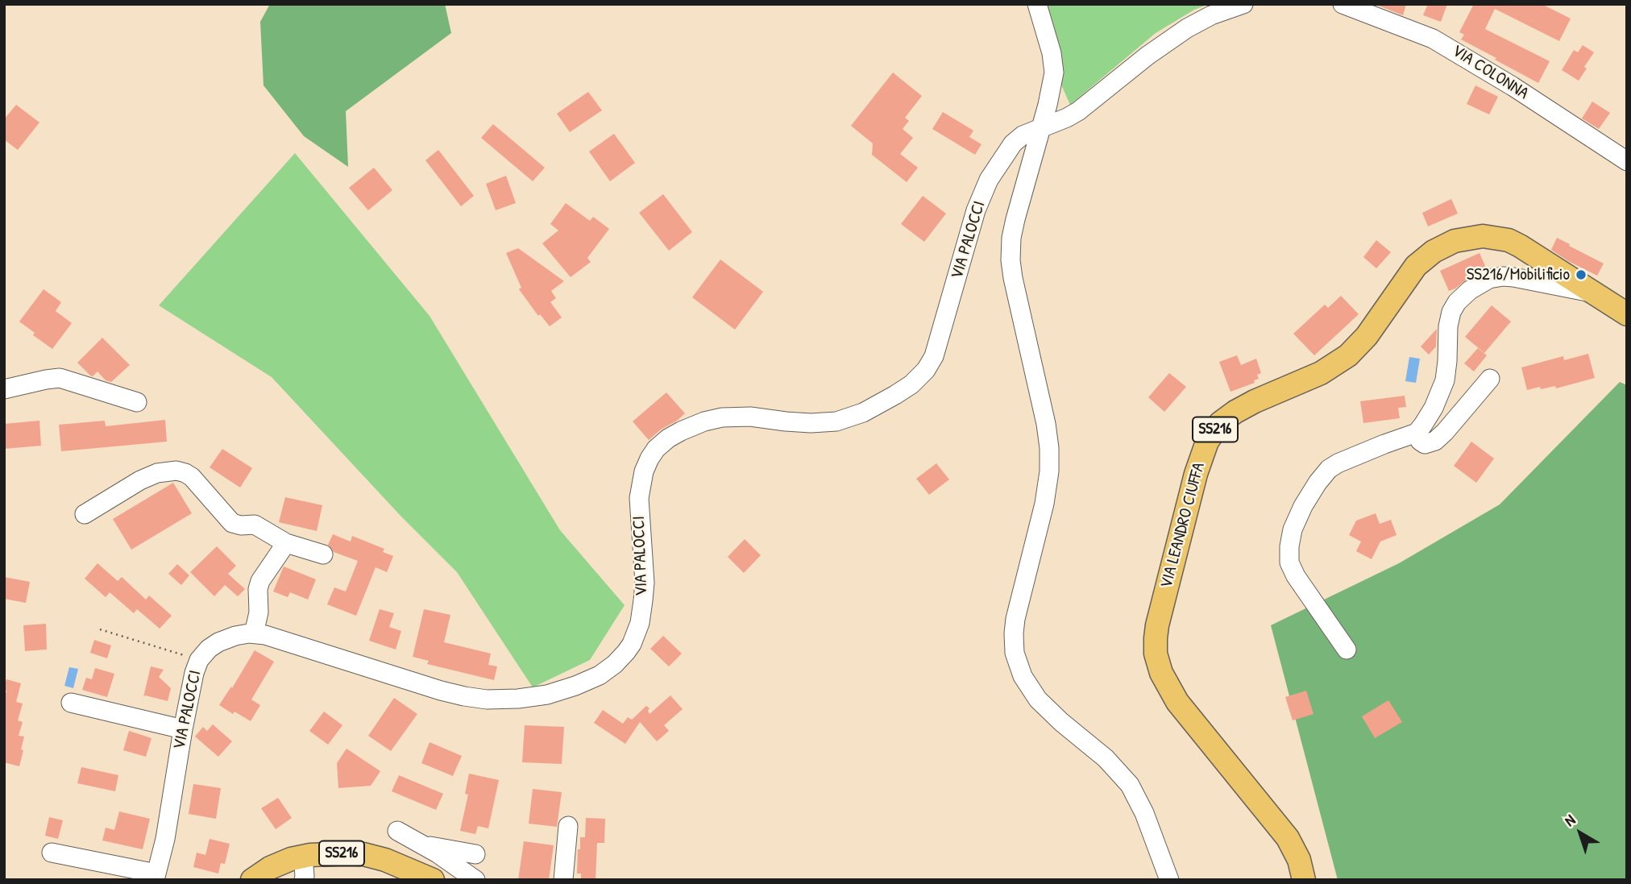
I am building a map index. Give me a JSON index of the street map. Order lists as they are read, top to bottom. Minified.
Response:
{"streets":{"main road":["SS216","VIA LEANDRO CIUFFA"],"street":["VIA COLONNA","VIA PALOCCI"]},"places":["SS216/Mobilificio"],"north":"top left"}
